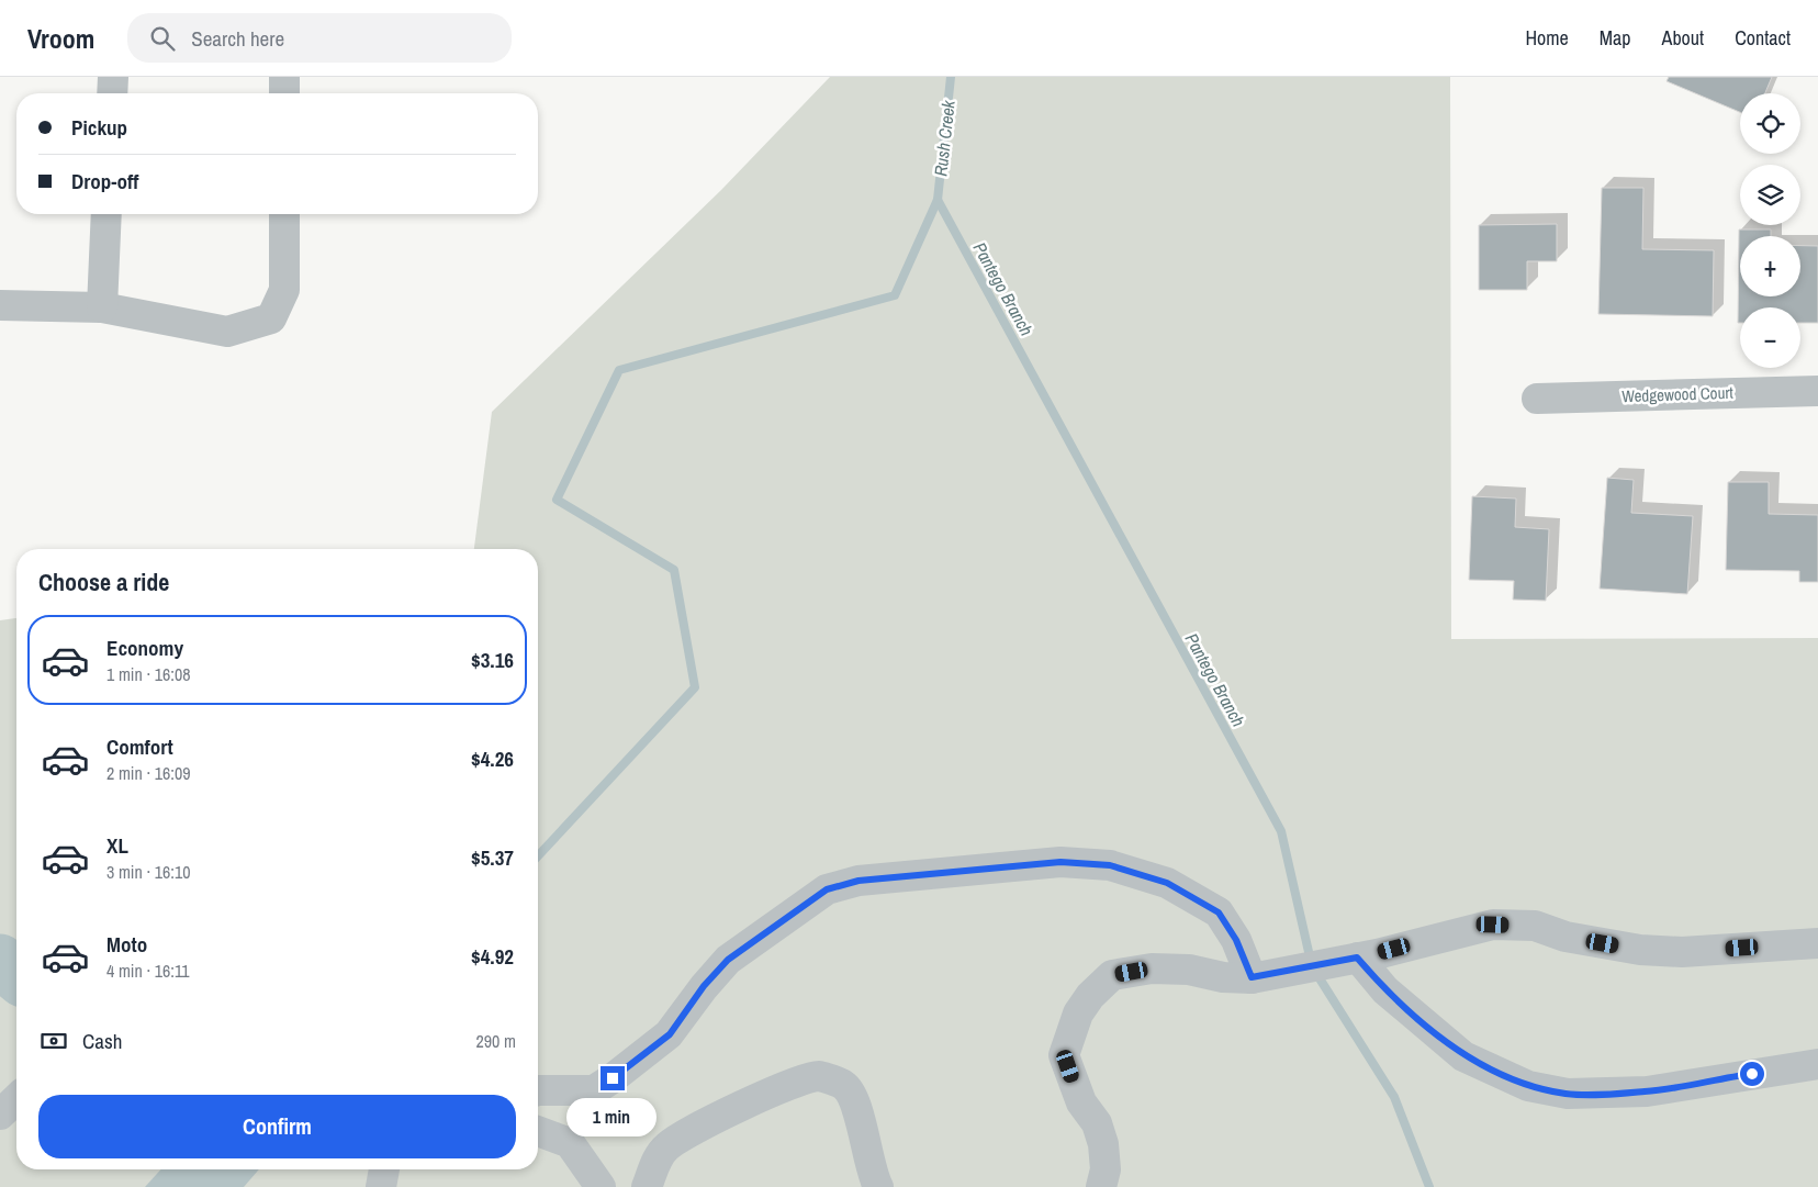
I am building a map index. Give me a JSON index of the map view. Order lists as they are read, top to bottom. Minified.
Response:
{"streets":{"street":["Wedgewood Court"]},"water":["Rush Creek","Pantego Branch"],"page":{"header":"Vroom","search":"Search here","nav":["Home","Map","About","Contact"],"map_buttons":["+","−"],"banner":["Pickup","Drop-off"],"heading":"Choose a ride","list":[{"name":"Economy","note":"1 min · 16:08","value":"$3.16"},{"name":"Comfort","note":"2 min · 16:09","value":"$4.26"},{"name":"XL","note":"3 min · 16:10","value":"$5.37"},{"name":"Moto","note":"4 min · 16:11","value":"$4.92"}],"pay":["Cash","290 m"],"buttons":"Confirm","bubble":"1 min"}}
